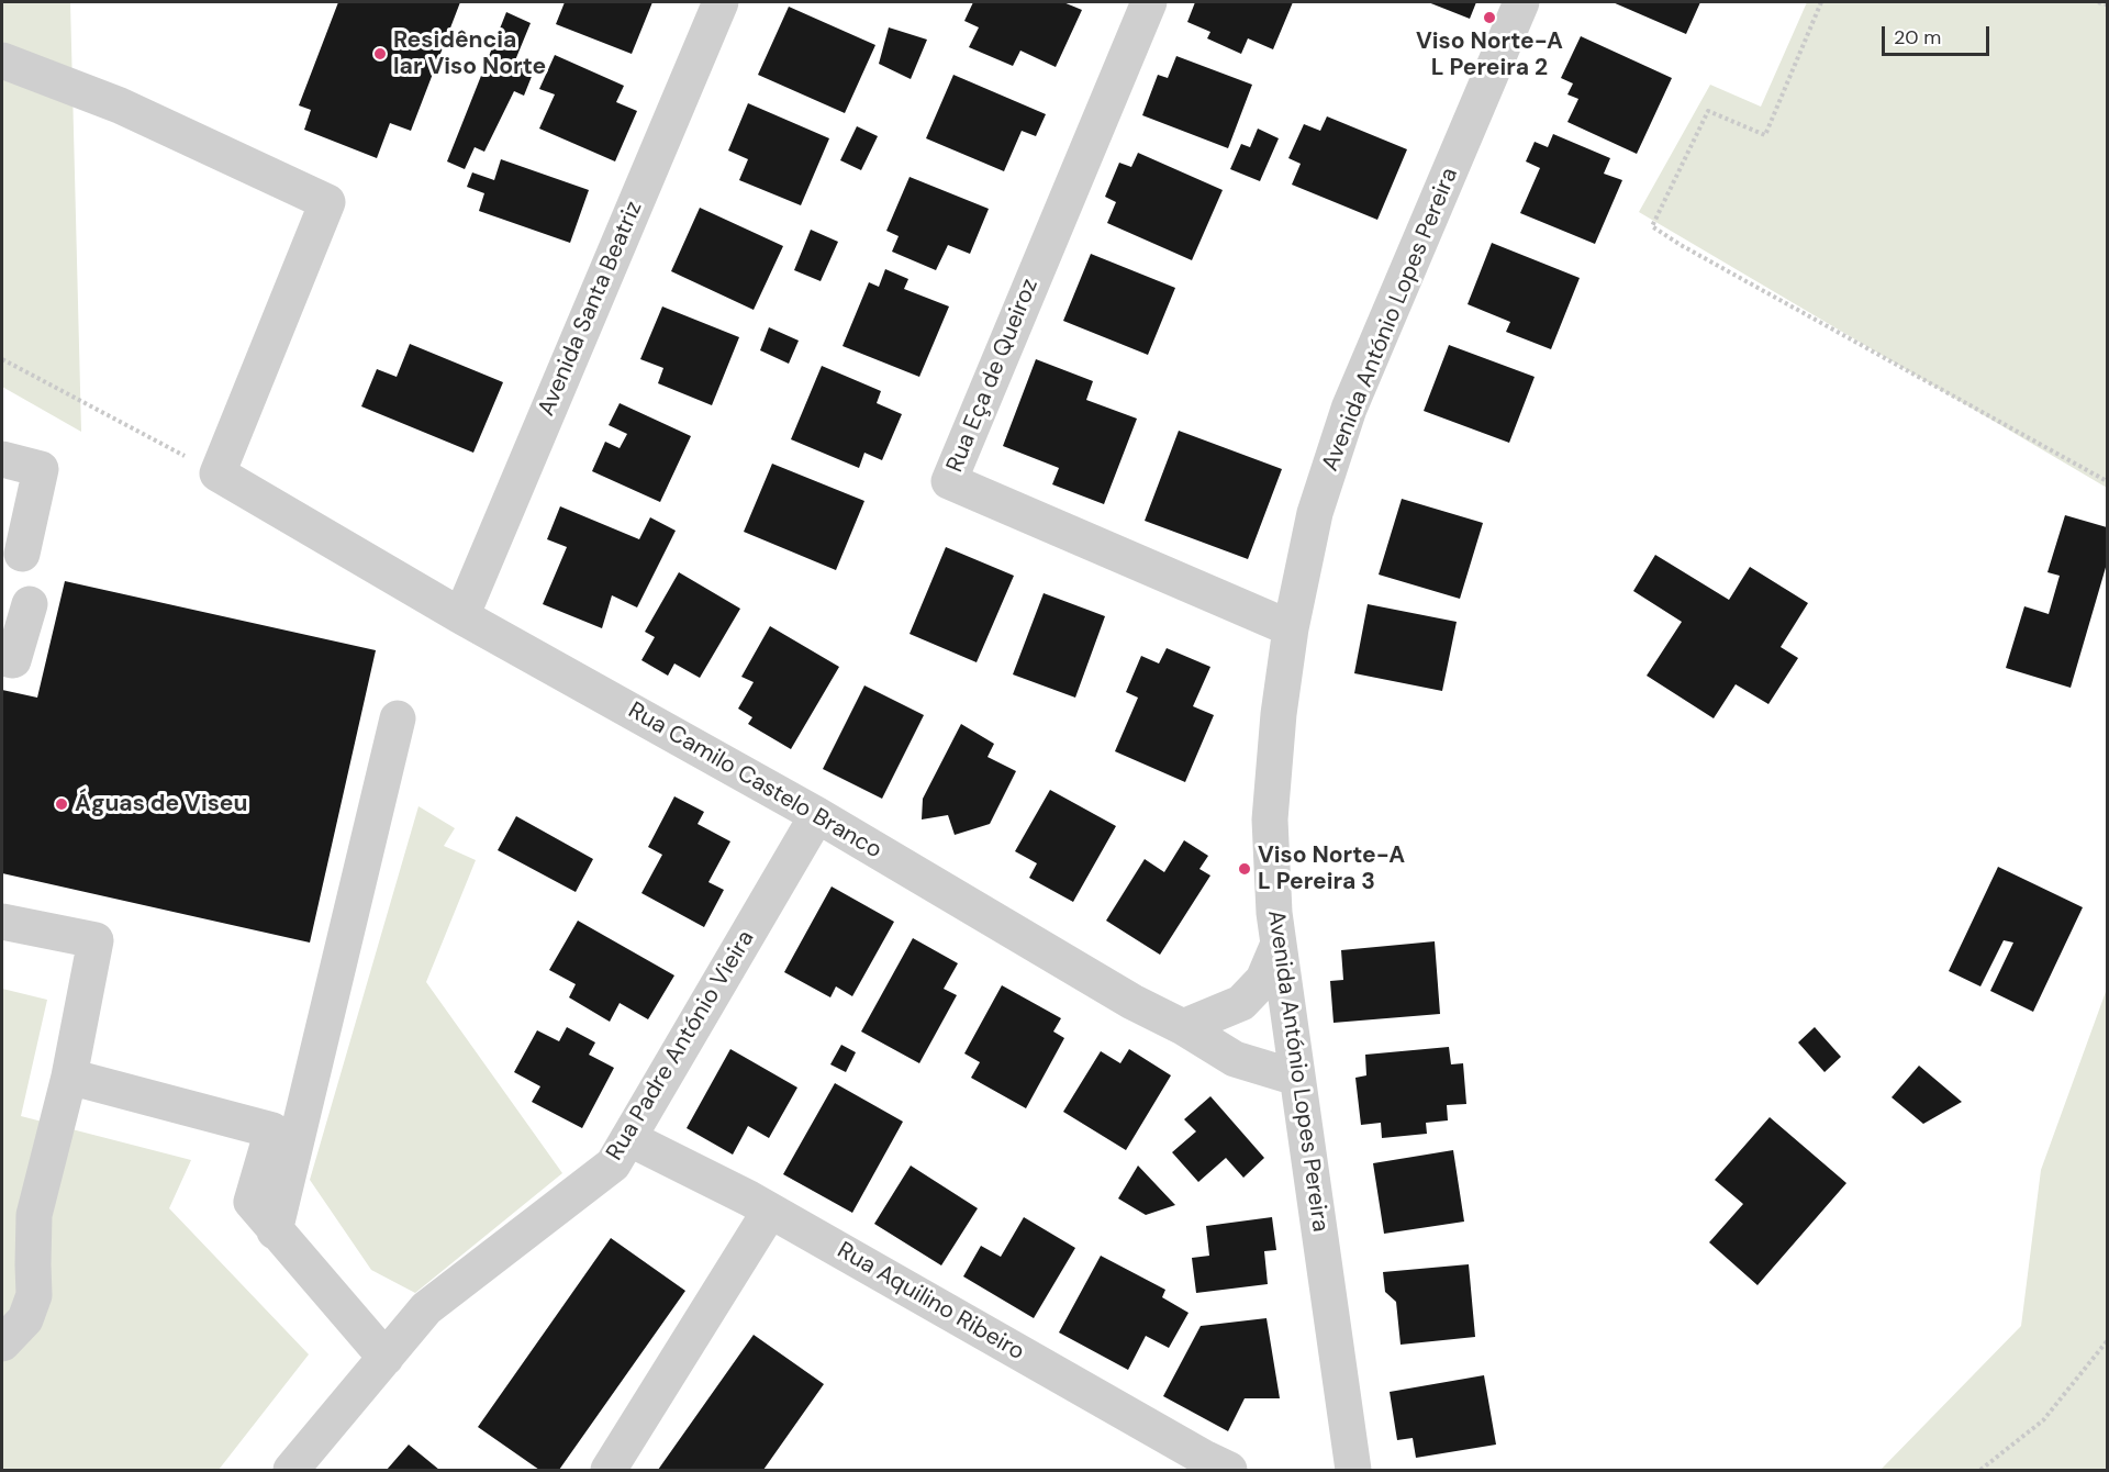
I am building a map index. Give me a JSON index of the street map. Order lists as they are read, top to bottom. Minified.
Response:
{"streets":{"street":["Avenida Santa Beatriz","Avenida António Lopes Pereira","Rua Eça de Queiroz","Rua Camilo Castelo Branco","Rua Padre António Vieira","Rua Aquilino Ribeiro"]},"crossings":[["Avenida Santa Beatriz","Rua Camilo Castelo Branco"],["Avenida António Lopes Pereira","Rua Eça de Queiroz"],["Avenida António Lopes Pereira","Rua Camilo Castelo Branco"],["Rua Camilo Castelo Branco","Rua Padre António Vieira"],["Rua Padre António Vieira","Rua Aquilino Ribeiro"]],"places":["Viso Norte-A L Pereira 2","Residência lar Viso Norte","Águas de Viseu","Viso Norte-A L Pereira 3"],"scale_bar":"20 m"}
